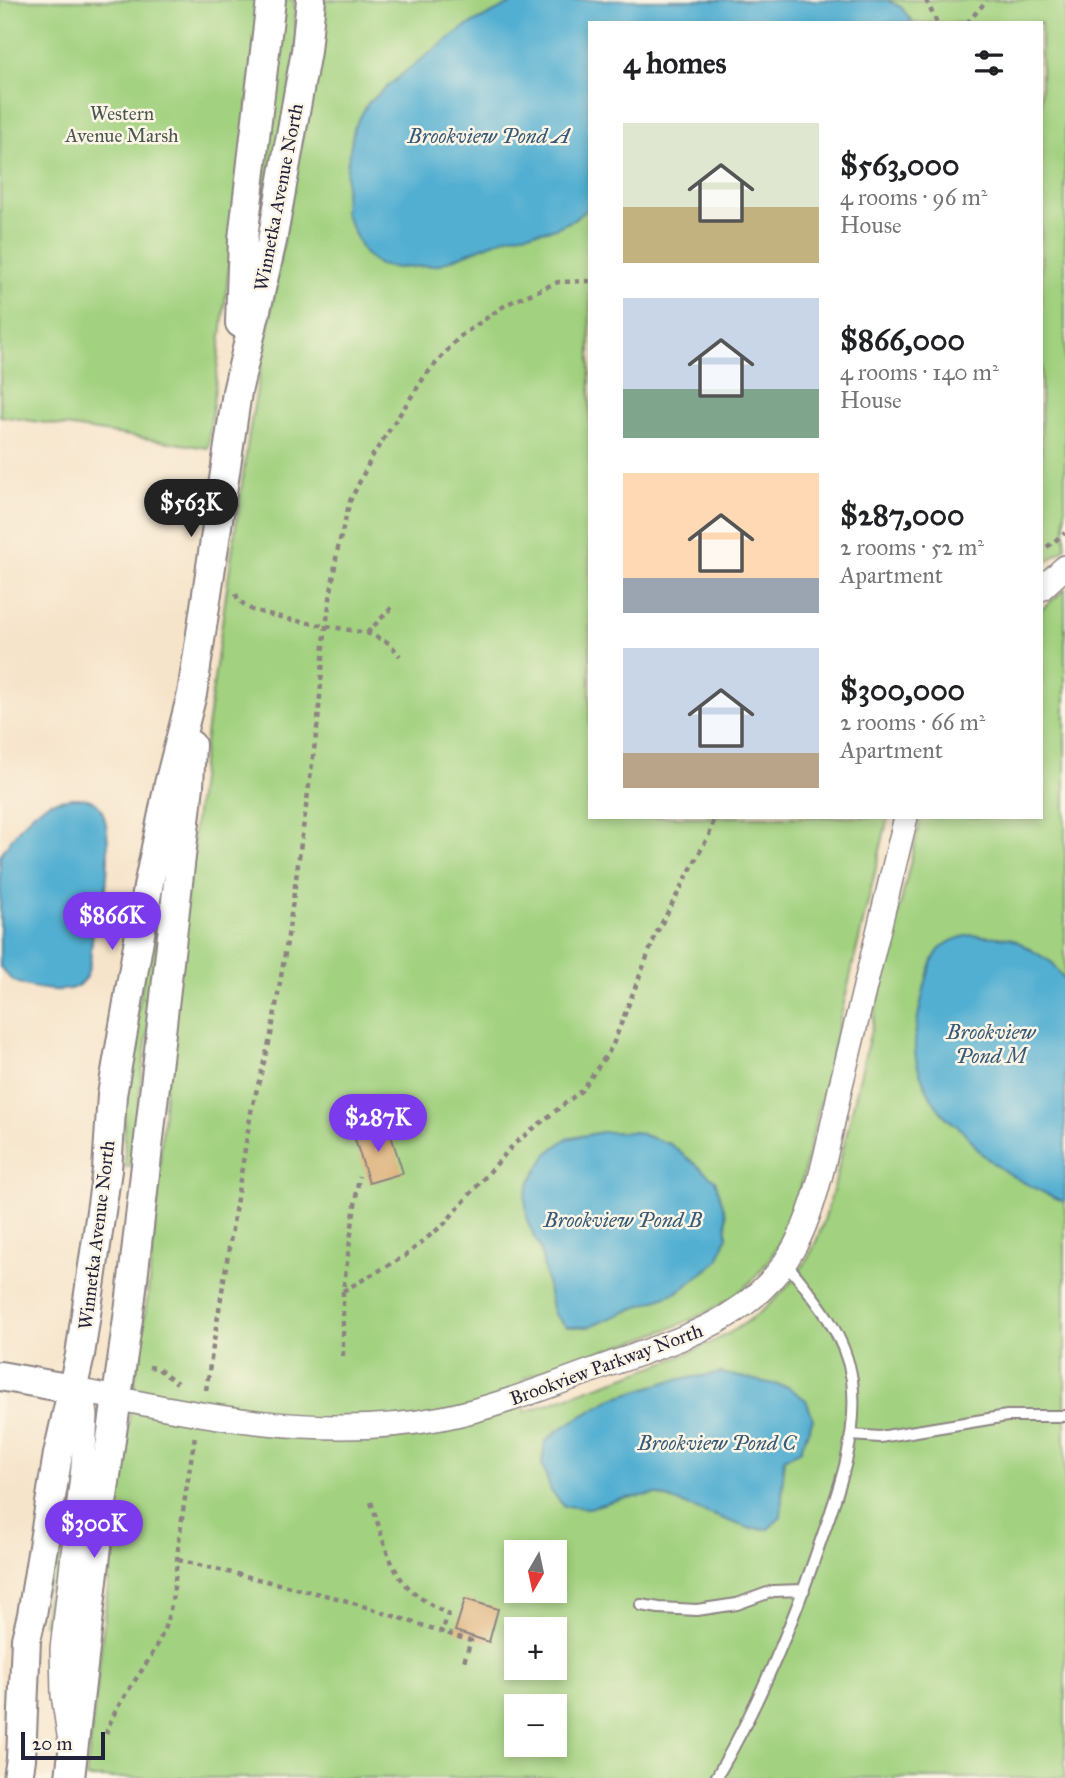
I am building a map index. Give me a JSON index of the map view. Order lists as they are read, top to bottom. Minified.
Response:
{"streets":{"street":["Winnetka Avenue North","Brookview Parkway North"]},"crossings":[["Winnetka Avenue North","Brookview Parkway North"]],"water":["Brookview Pond A","Brookview Pond M","Brookview Pond B","Brookview Pond C"],"parks":["Western Avenue Marsh"],"scale_bar":"20 m","north":"bottom","page":{"heading":"4 homes","list":[{"name":"$563,000","note":"4 rooms · 96 m² · House"},{"name":"$866,000","note":"4 rooms · 140 m² · House"},{"name":"$287,000","note":"2 rooms · 52 m² · Apartment"},{"name":"$300,000","note":"2 rooms · 66 m² · Apartment"}],"price":["$563K","$866K","$287K","$300K"],"map_buttons":["+","−"],"scale":"20 m"}}
